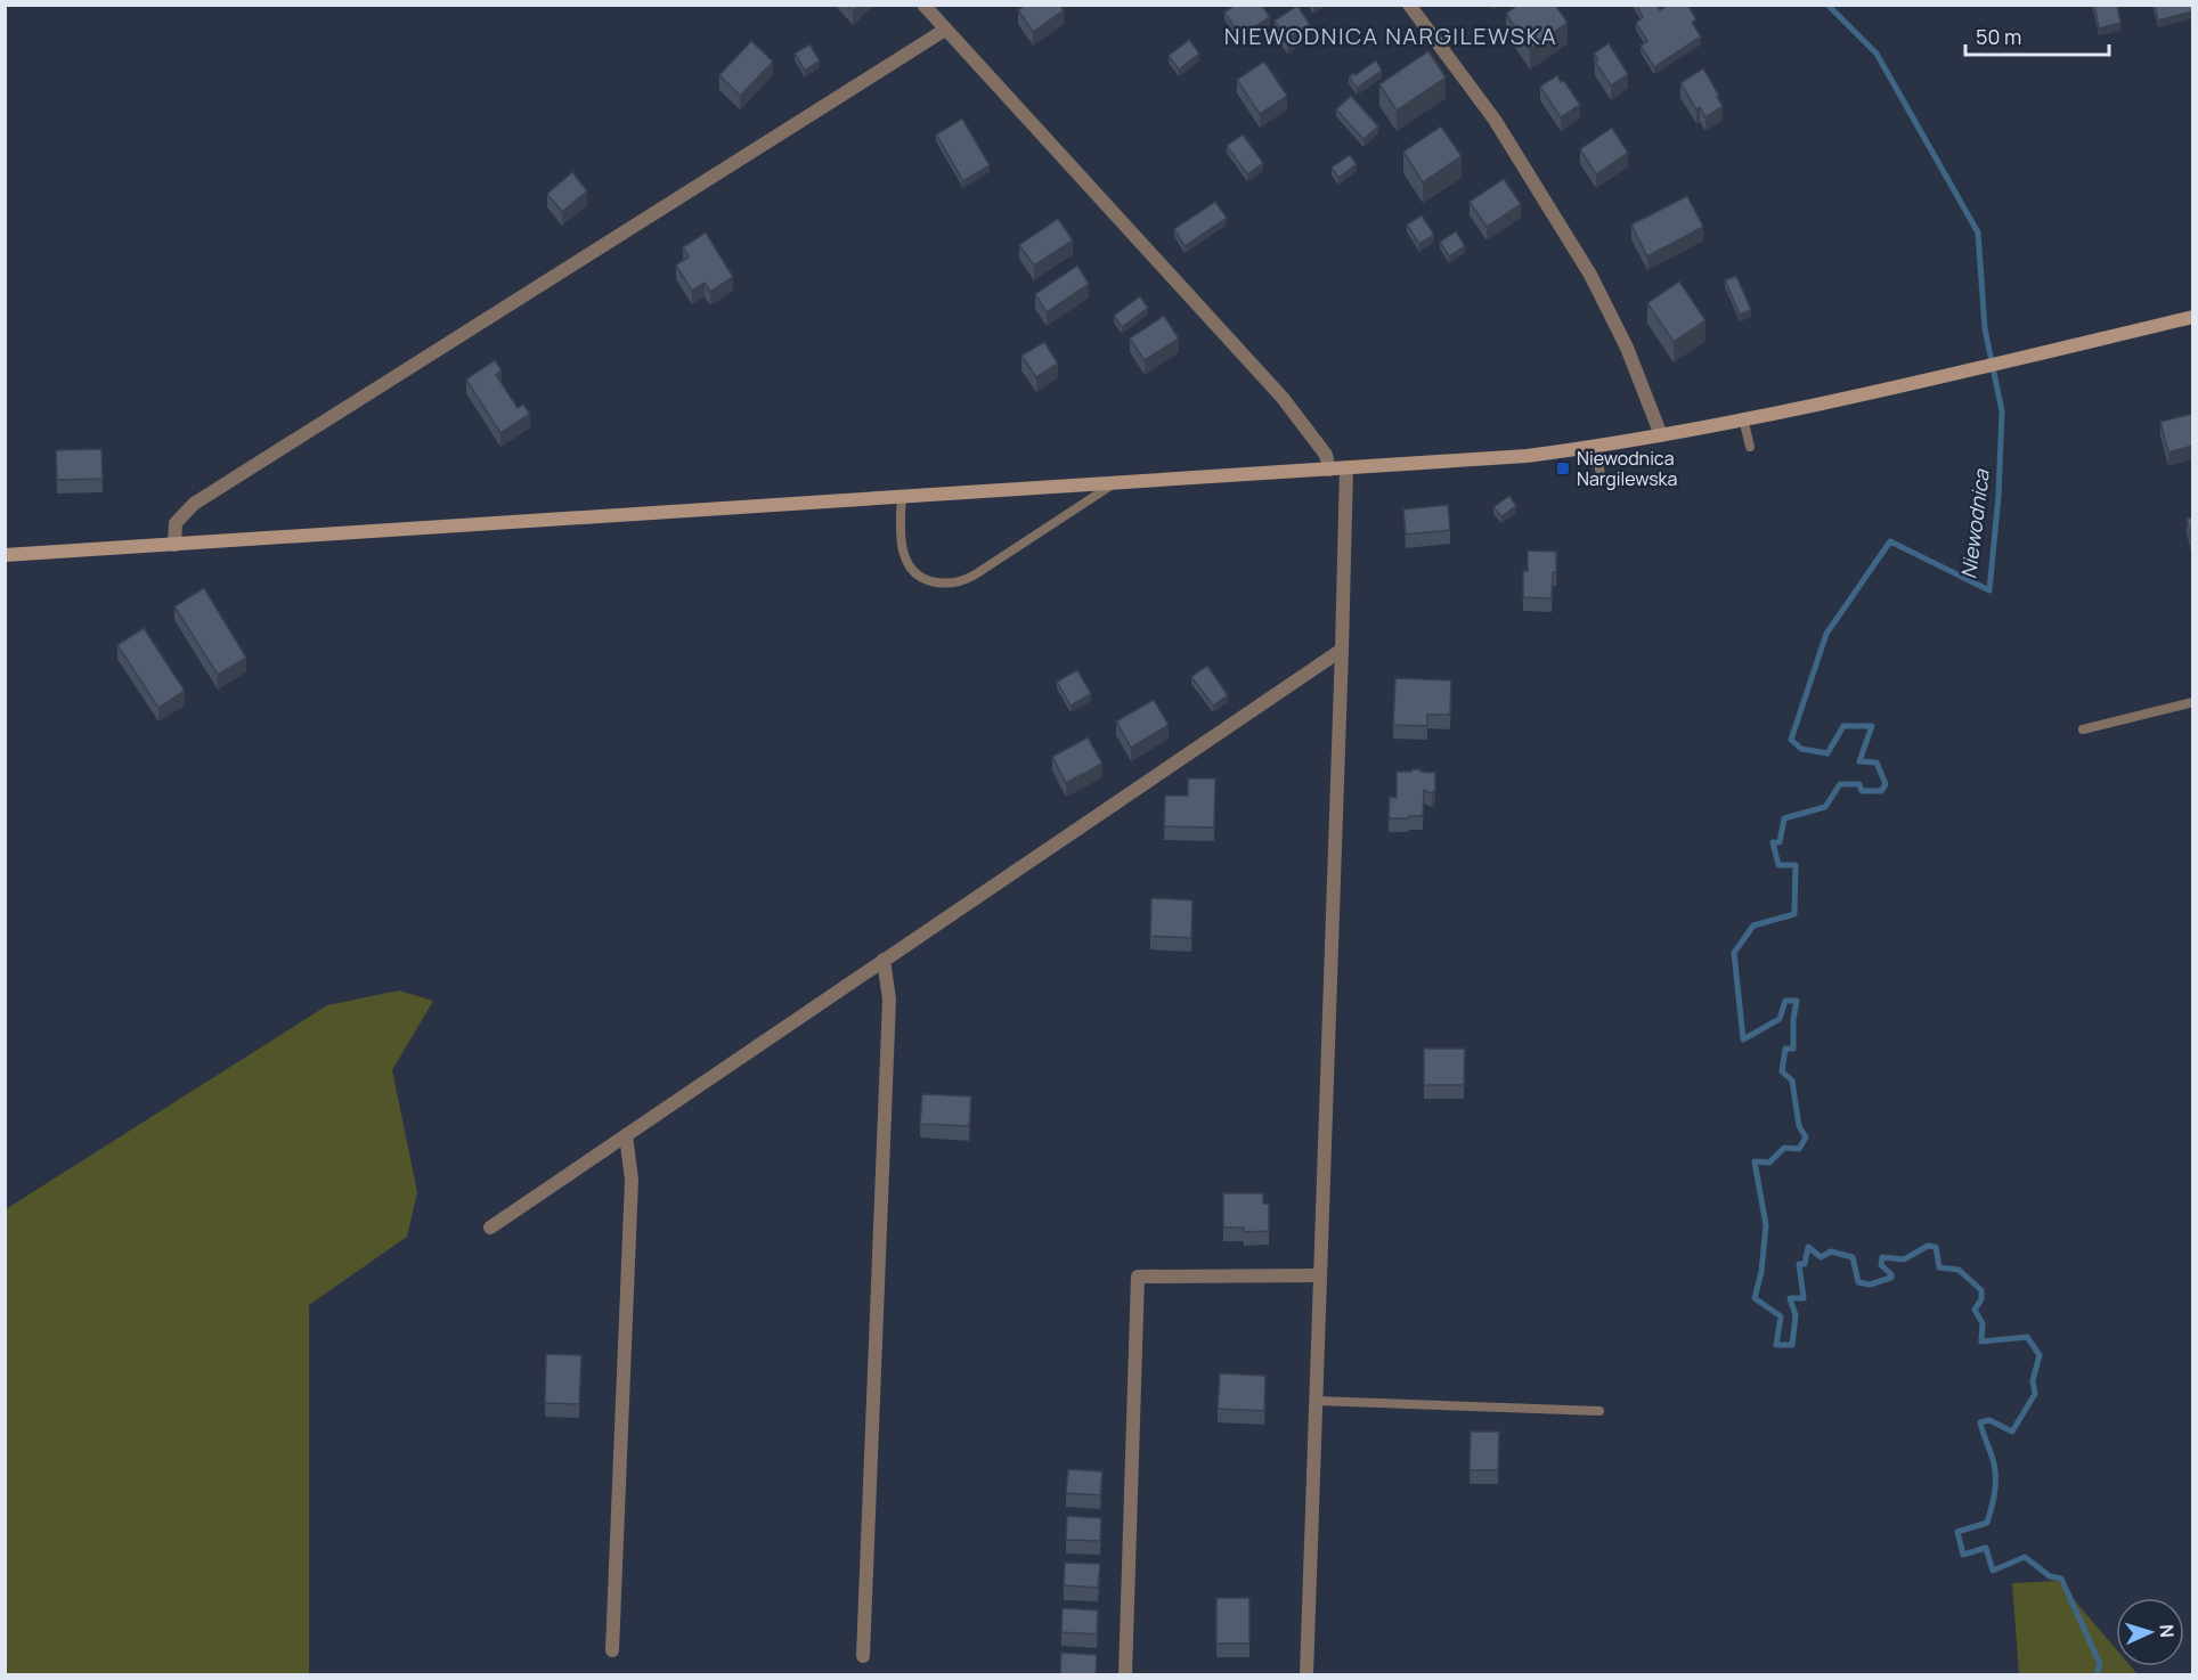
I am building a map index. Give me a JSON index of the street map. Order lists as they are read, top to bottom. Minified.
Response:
{"districts":["NIEWODNICA NARGILEWSKA"],"water":["Niewodnica"],"places":{"transit":["Niewodnica Nargilewska"]},"scale_bar":"50 m","north":"right"}
